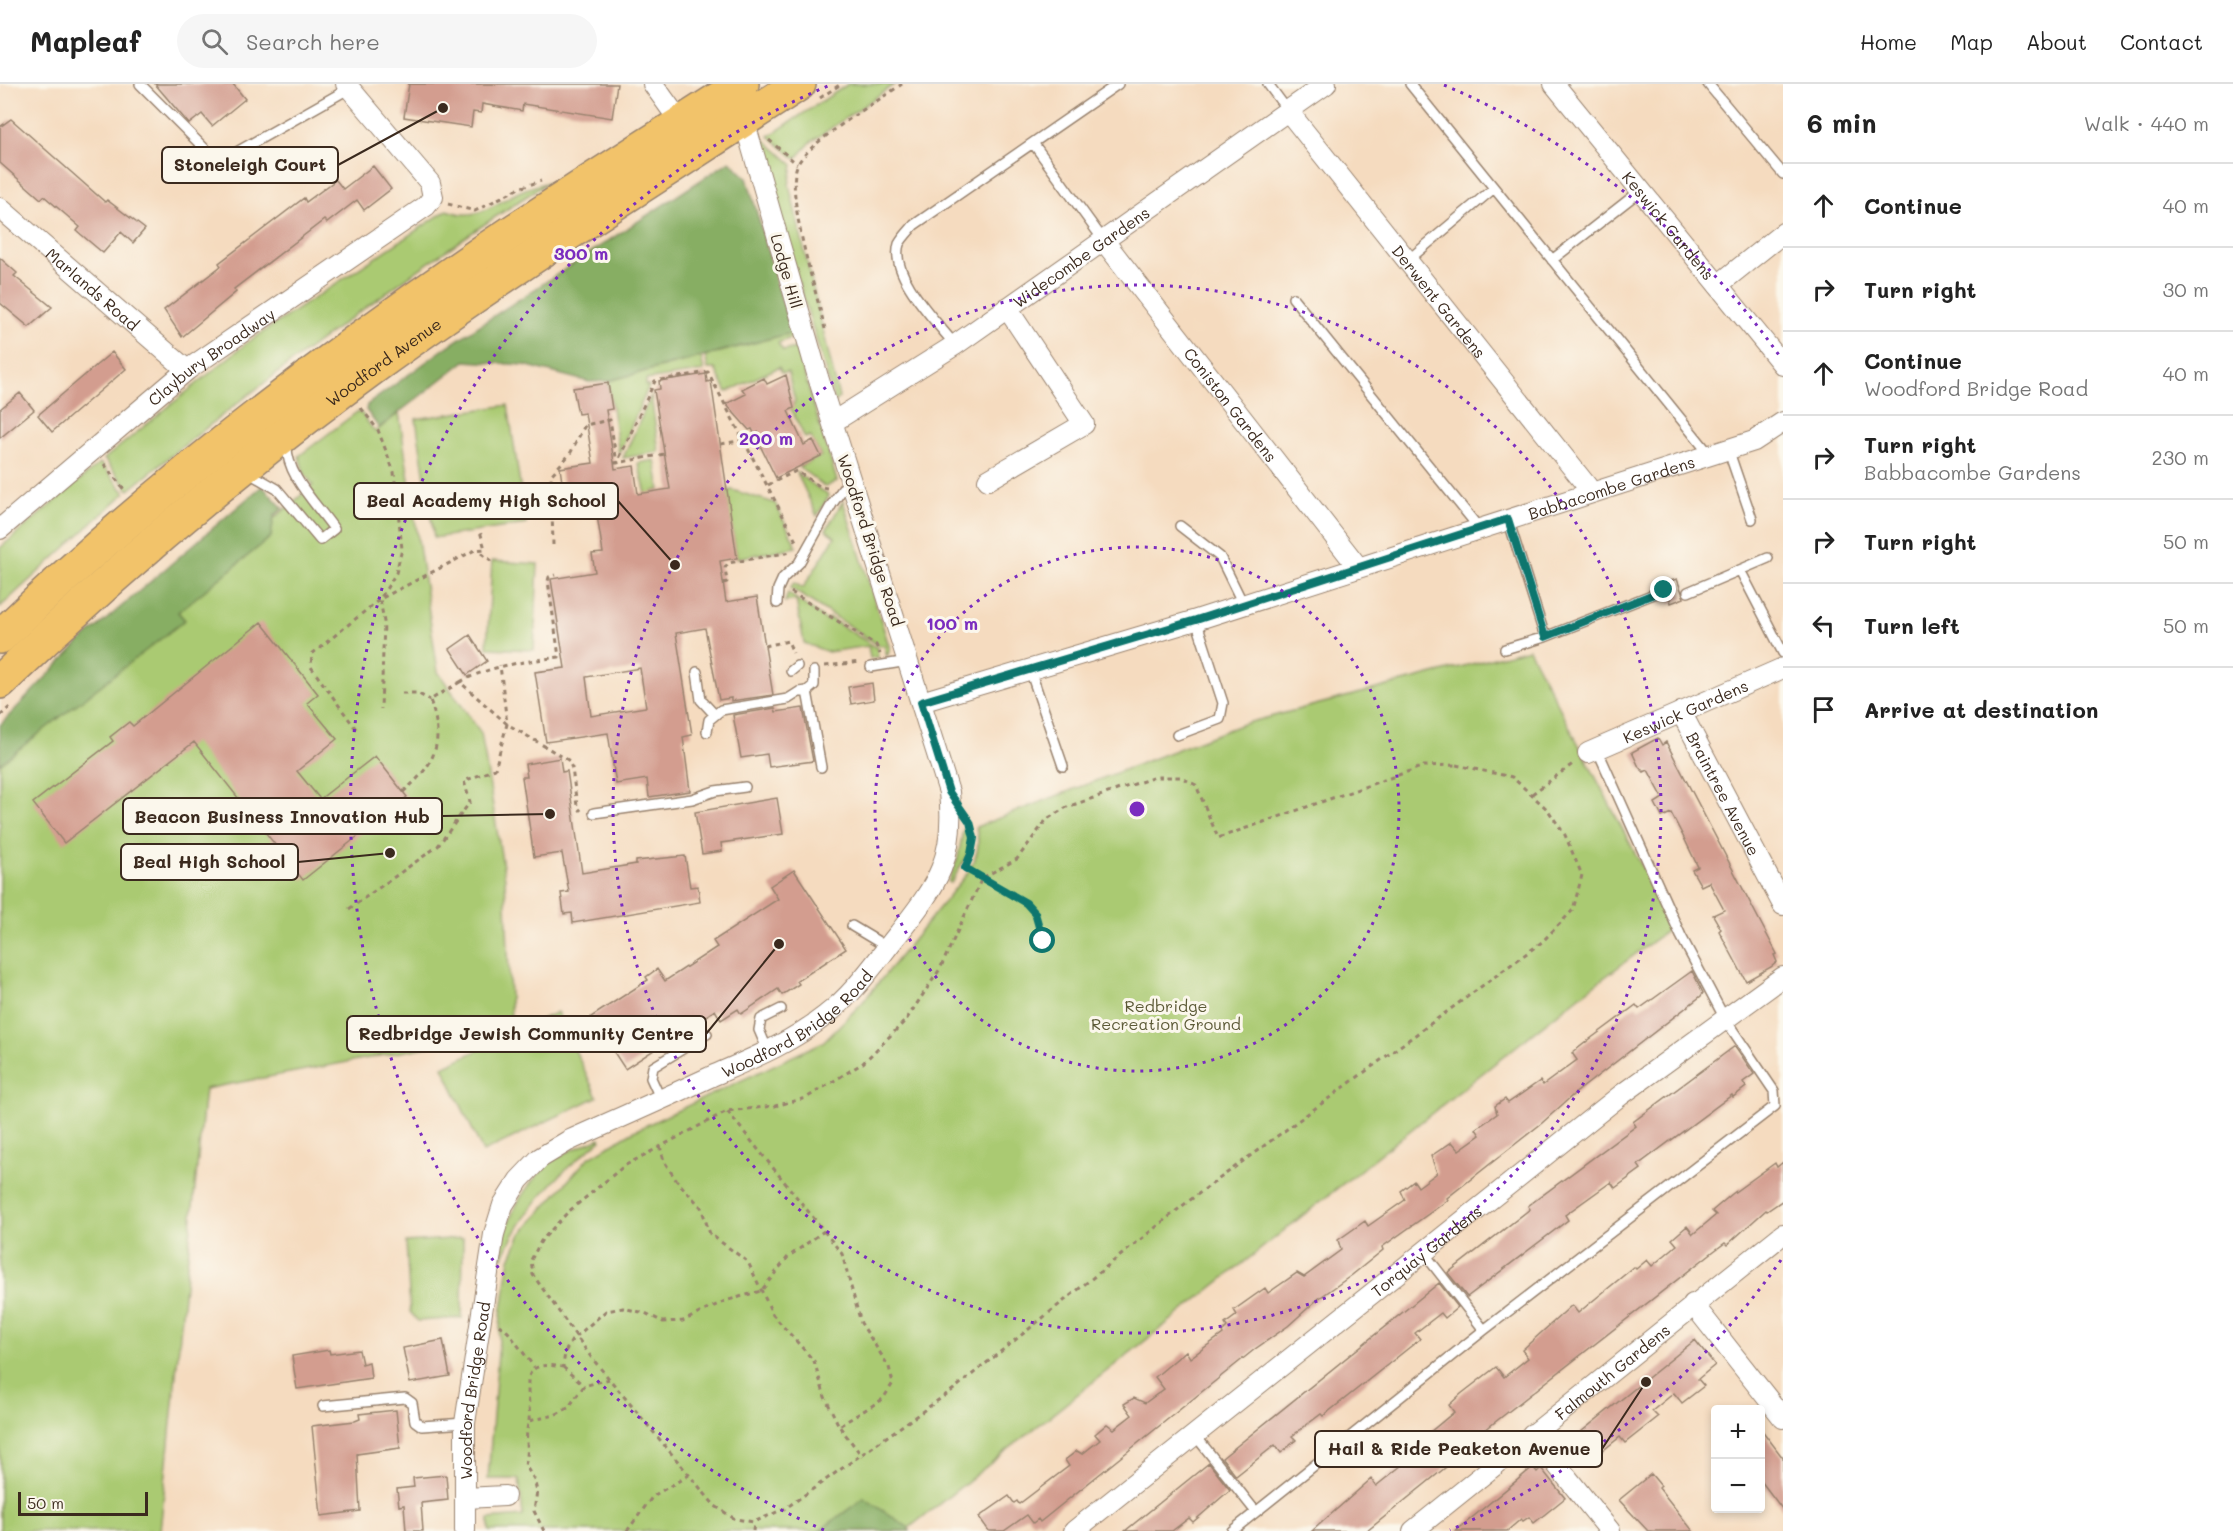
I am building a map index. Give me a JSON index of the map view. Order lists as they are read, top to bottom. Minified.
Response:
{"streets":{"highway":["Woodford Avenue"],"street":["Keswick Gardens","Widecombe Gardens","Lodge Hill","Marlands Road","Derwent Gardens","Claybury Broadway","Coniston Gardens","Babbacombe Gardens","Woodford Bridge Road","Braintree Avenue","Torquay Gardens","Falmouth Gardens"]},"crossings":[["Keswick Gardens","Braintree Avenue"],["Widecombe Gardens","Lodge Hill"],["Widecombe Gardens","Derwent Gardens"],["Widecombe Gardens","Coniston Gardens"],["Widecombe Gardens","Woodford Bridge Road"],["Lodge Hill","Woodford Avenue"],["Lodge Hill","Woodford Bridge Road"],["Marlands Road","Claybury Broadway"],["Derwent Gardens","Babbacombe Gardens"],["Coniston Gardens","Babbacombe Gardens"],["Babbacombe Gardens","Woodford Bridge Road"]],"parks":["Redbridge Recreation Ground"],"places":["Stoneleigh Court","Beal Academy High School","Beacon Business Innovation Hub","Beal High School","Redbridge Jewish Community Centre","Hail & Ride Peaketon Avenue"],"scale_bar":"50 m","page":{"header":"Mapleaf","search":"Search here","nav":["Home","Map","About","Contact"],"heading":["6 min","Walk · 440 m"],"list":[["Continue","40 m"],["Turn right","30 m"],["Continue","Woodford Bridge Road","40 m"],["Turn right","Babbacombe Gardens","230 m"],["Turn right","50 m"],["Turn left","50 m"],"Arrive at destination"],"map_buttons":["+","−"],"scale":"50 m"},"rings":["300 m","200 m","100 m"]}
